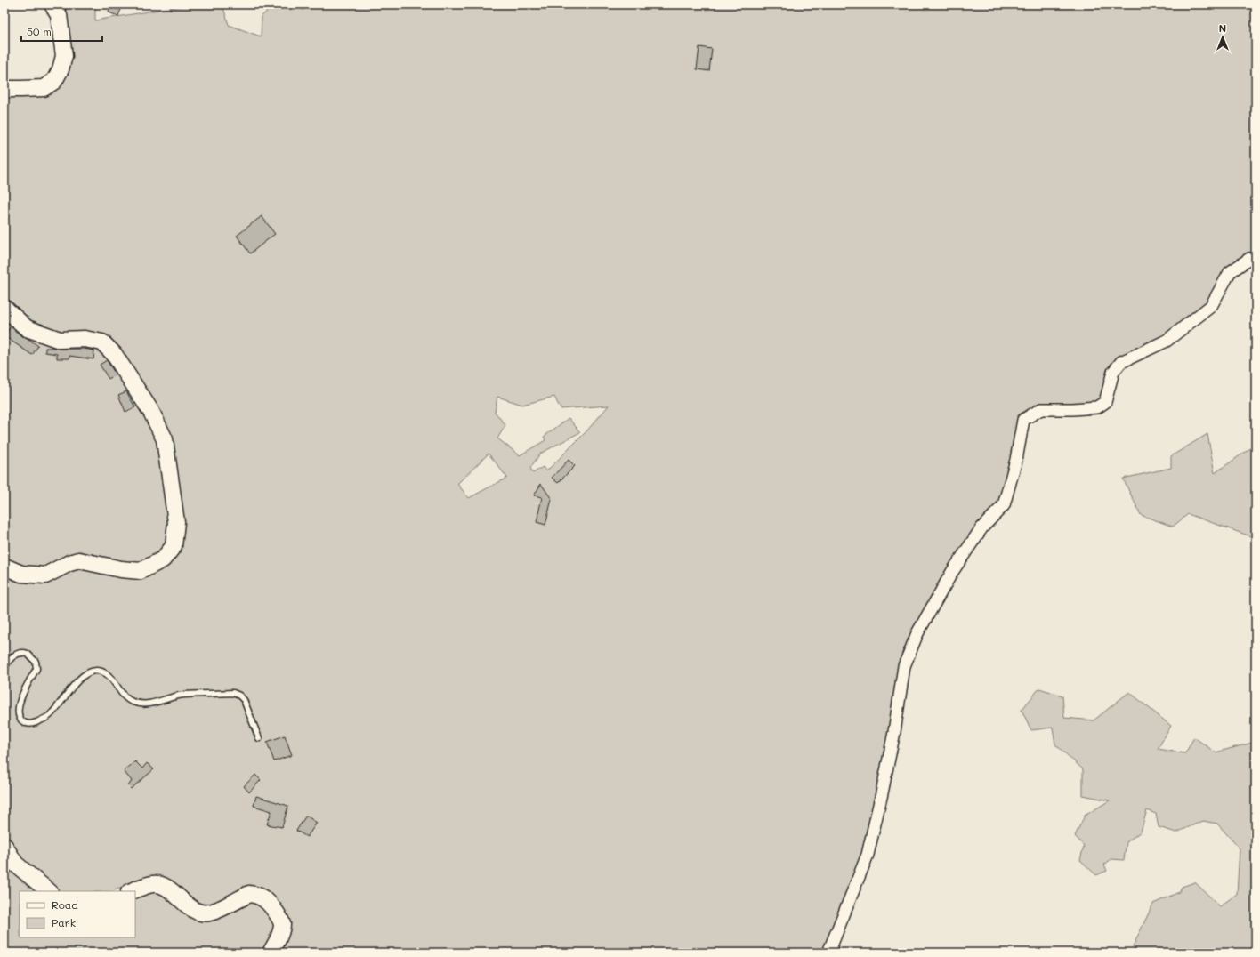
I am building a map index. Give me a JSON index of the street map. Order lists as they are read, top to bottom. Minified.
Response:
{"legend":["Road","Park"],"scale_bar":"50 m","north":"top"}
